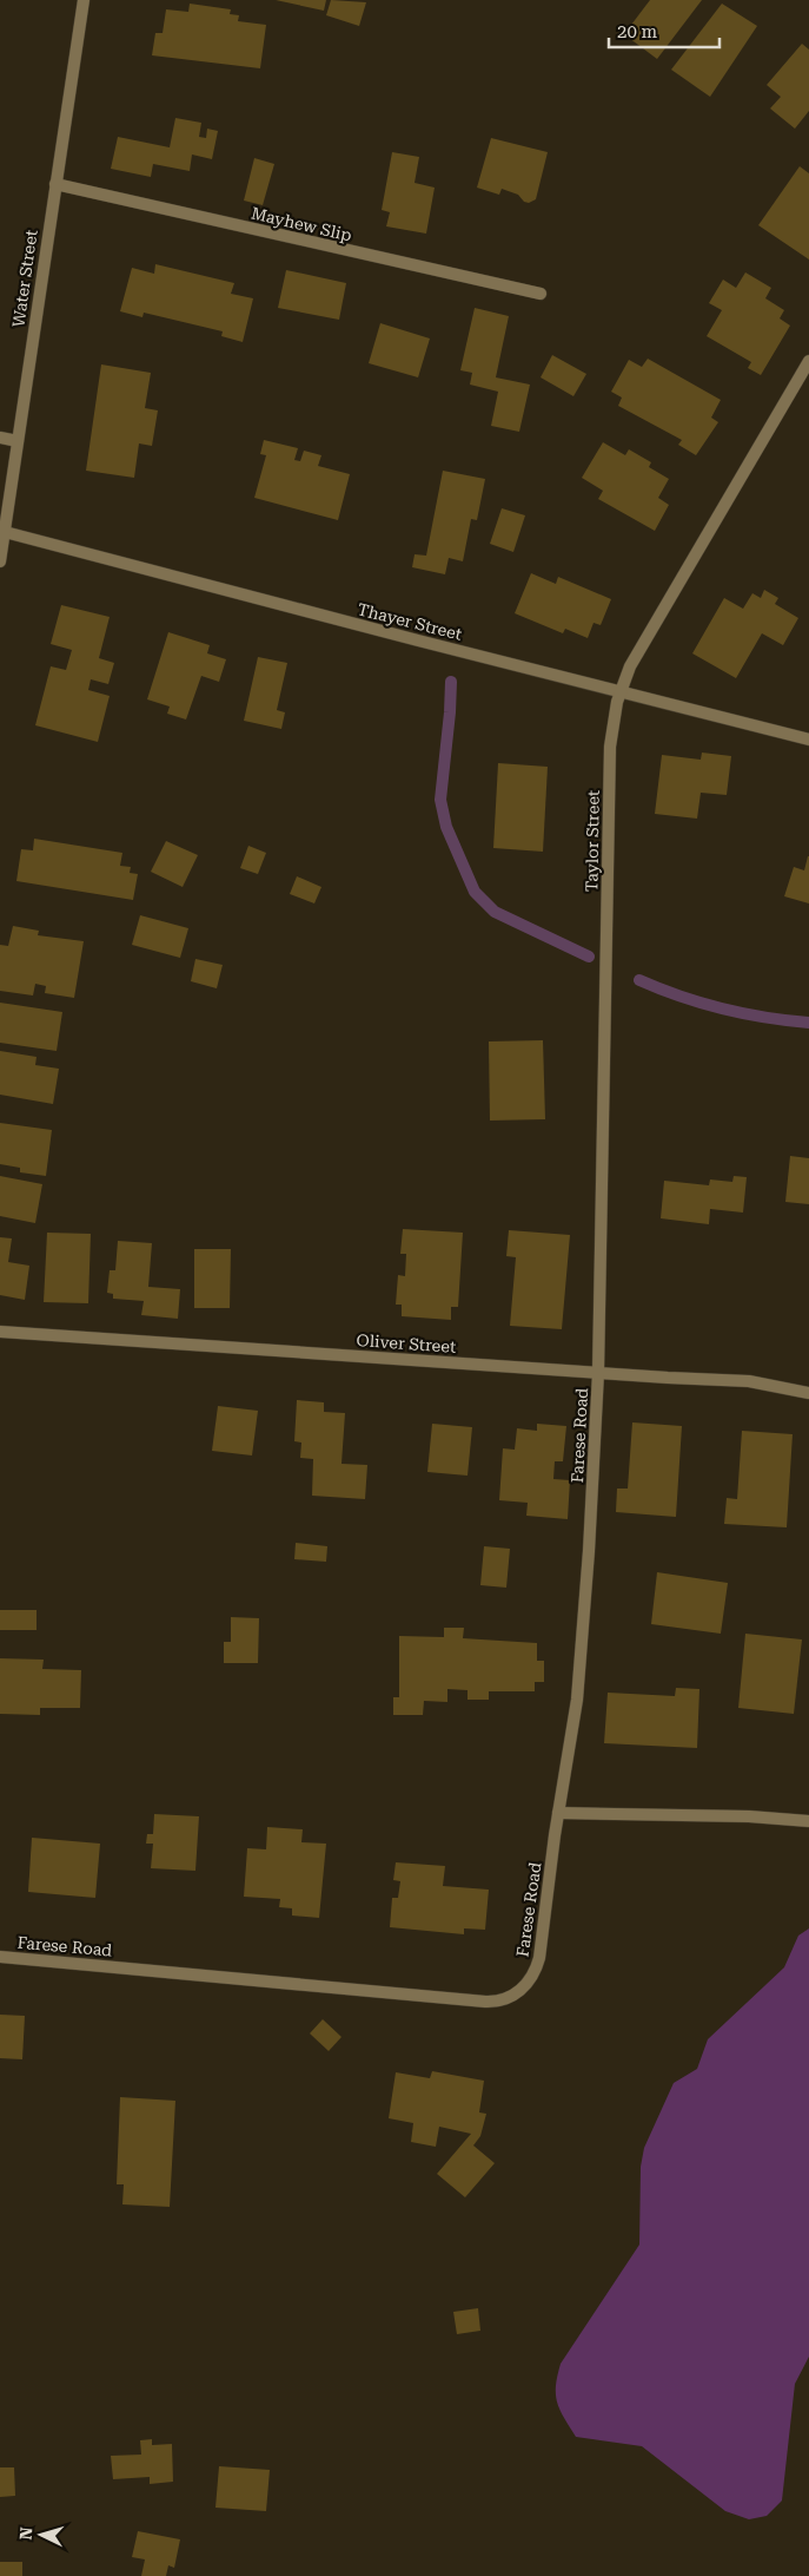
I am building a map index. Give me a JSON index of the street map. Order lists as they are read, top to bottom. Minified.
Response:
{"streets":{"street":["Mayhew Slip","Water Street","Thayer Street","Taylor Street","Oliver Street","Farese Road"]},"crossings":[["Mayhew Slip","Water Street"],["Water Street","Thayer Street"],["Thayer Street","Taylor Street"],["Taylor Street","Oliver Street"],["Taylor Street","Farese Road"],["Oliver Street","Farese Road"]],"scale_bar":"20 m","north":"left"}
